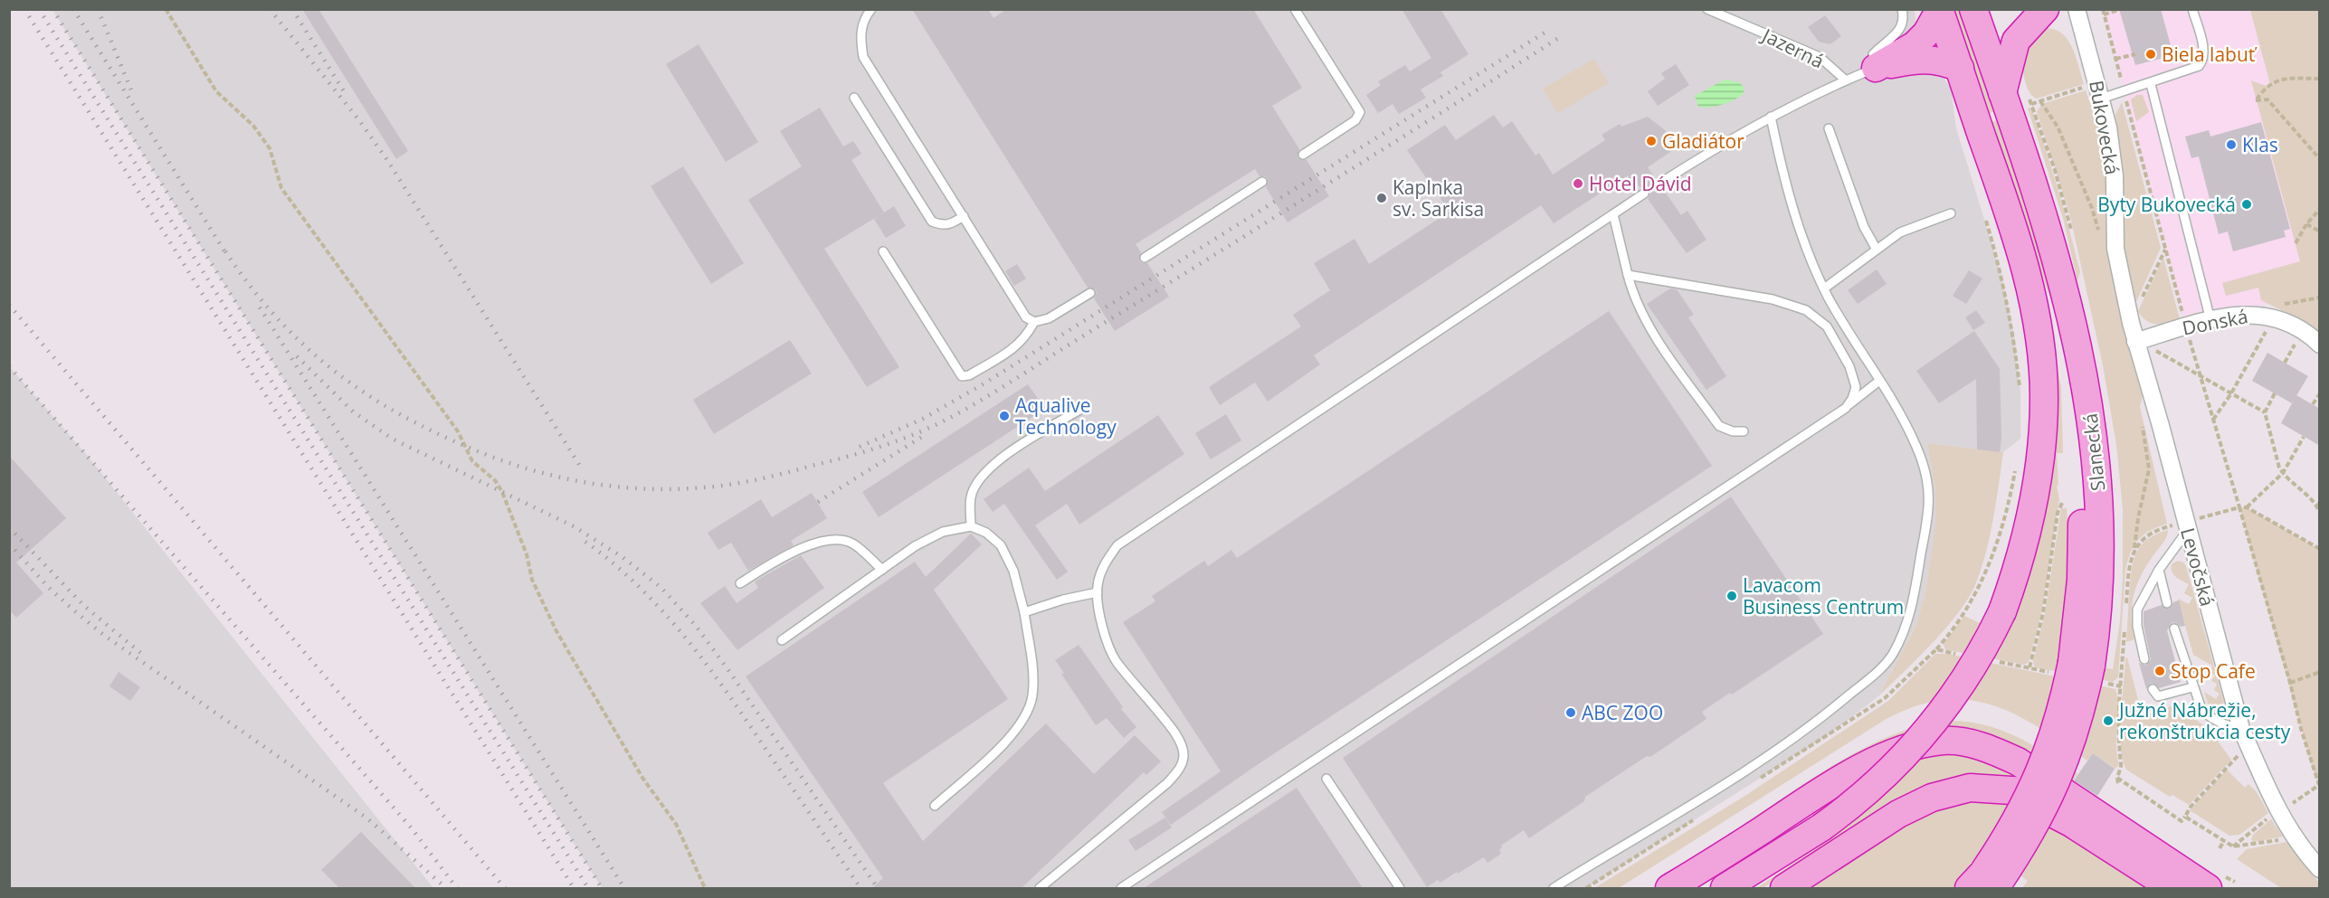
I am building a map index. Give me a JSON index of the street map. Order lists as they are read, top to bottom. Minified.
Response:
{"streets":{"highway":["Slanecká"],"street":["Bukovecká","Donská","Levočská"],"lane":["Jazerná"]},"crossings":[["Bukovecká","Levočská"],["Donská","Levočská"]],"places":["Biela labuť","Gladiátor","Klas","Hotel Dávid","Kaplnka sv. Sarkisa","Byty Bukovecká","Aqualive Technology","Lavacom Business Centrum","Stop Cafe","ABC ZOO","Južné Nábrežie, rekonštrukcia cesty"]}
